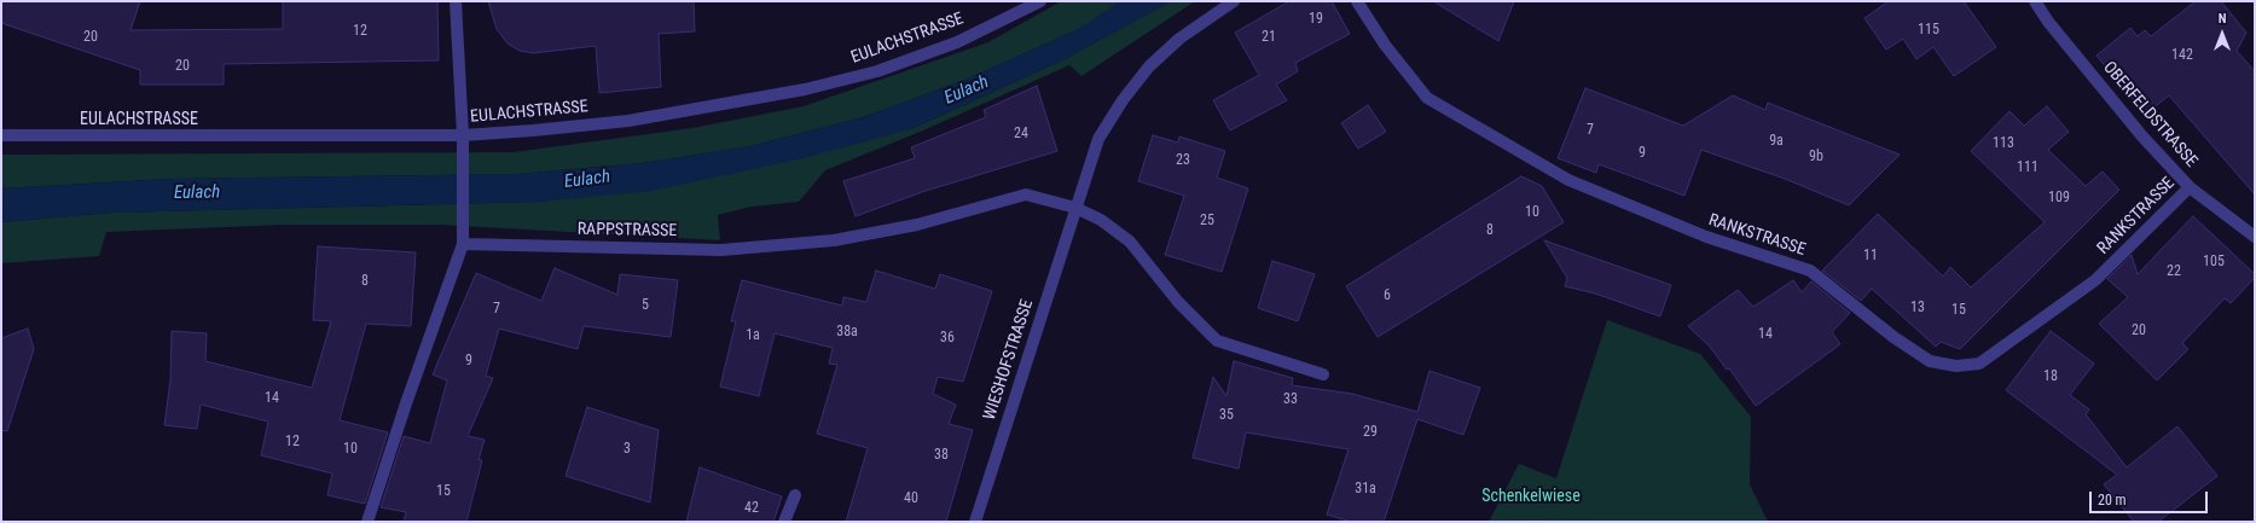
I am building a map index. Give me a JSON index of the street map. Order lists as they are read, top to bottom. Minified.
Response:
{"streets":{"street":["EULACHSTRASSE","OBERFELDSTRASSE","RANKSTRASSE","RAPPSTRASSE","WIESHOFSTRASSE"]},"crossings":[["OBERFELDSTRASSE","RANKSTRASSE"],["RAPPSTRASSE","WIESHOFSTRASSE"]],"water":["Eulach"],"parks":["Schenkelwiese"],"house_numbers":["19","115","12","20","21","142","20","7","24","9a","113","9","9b","23","111","109","10","25","8","11","105","22","8","6","5","13","7","15","20","38a","14","1a","36","9","18","14","33","35","29","12","10","3","38","31a","15","40","42"],"scale_bar":"20 m","north":"top"}
